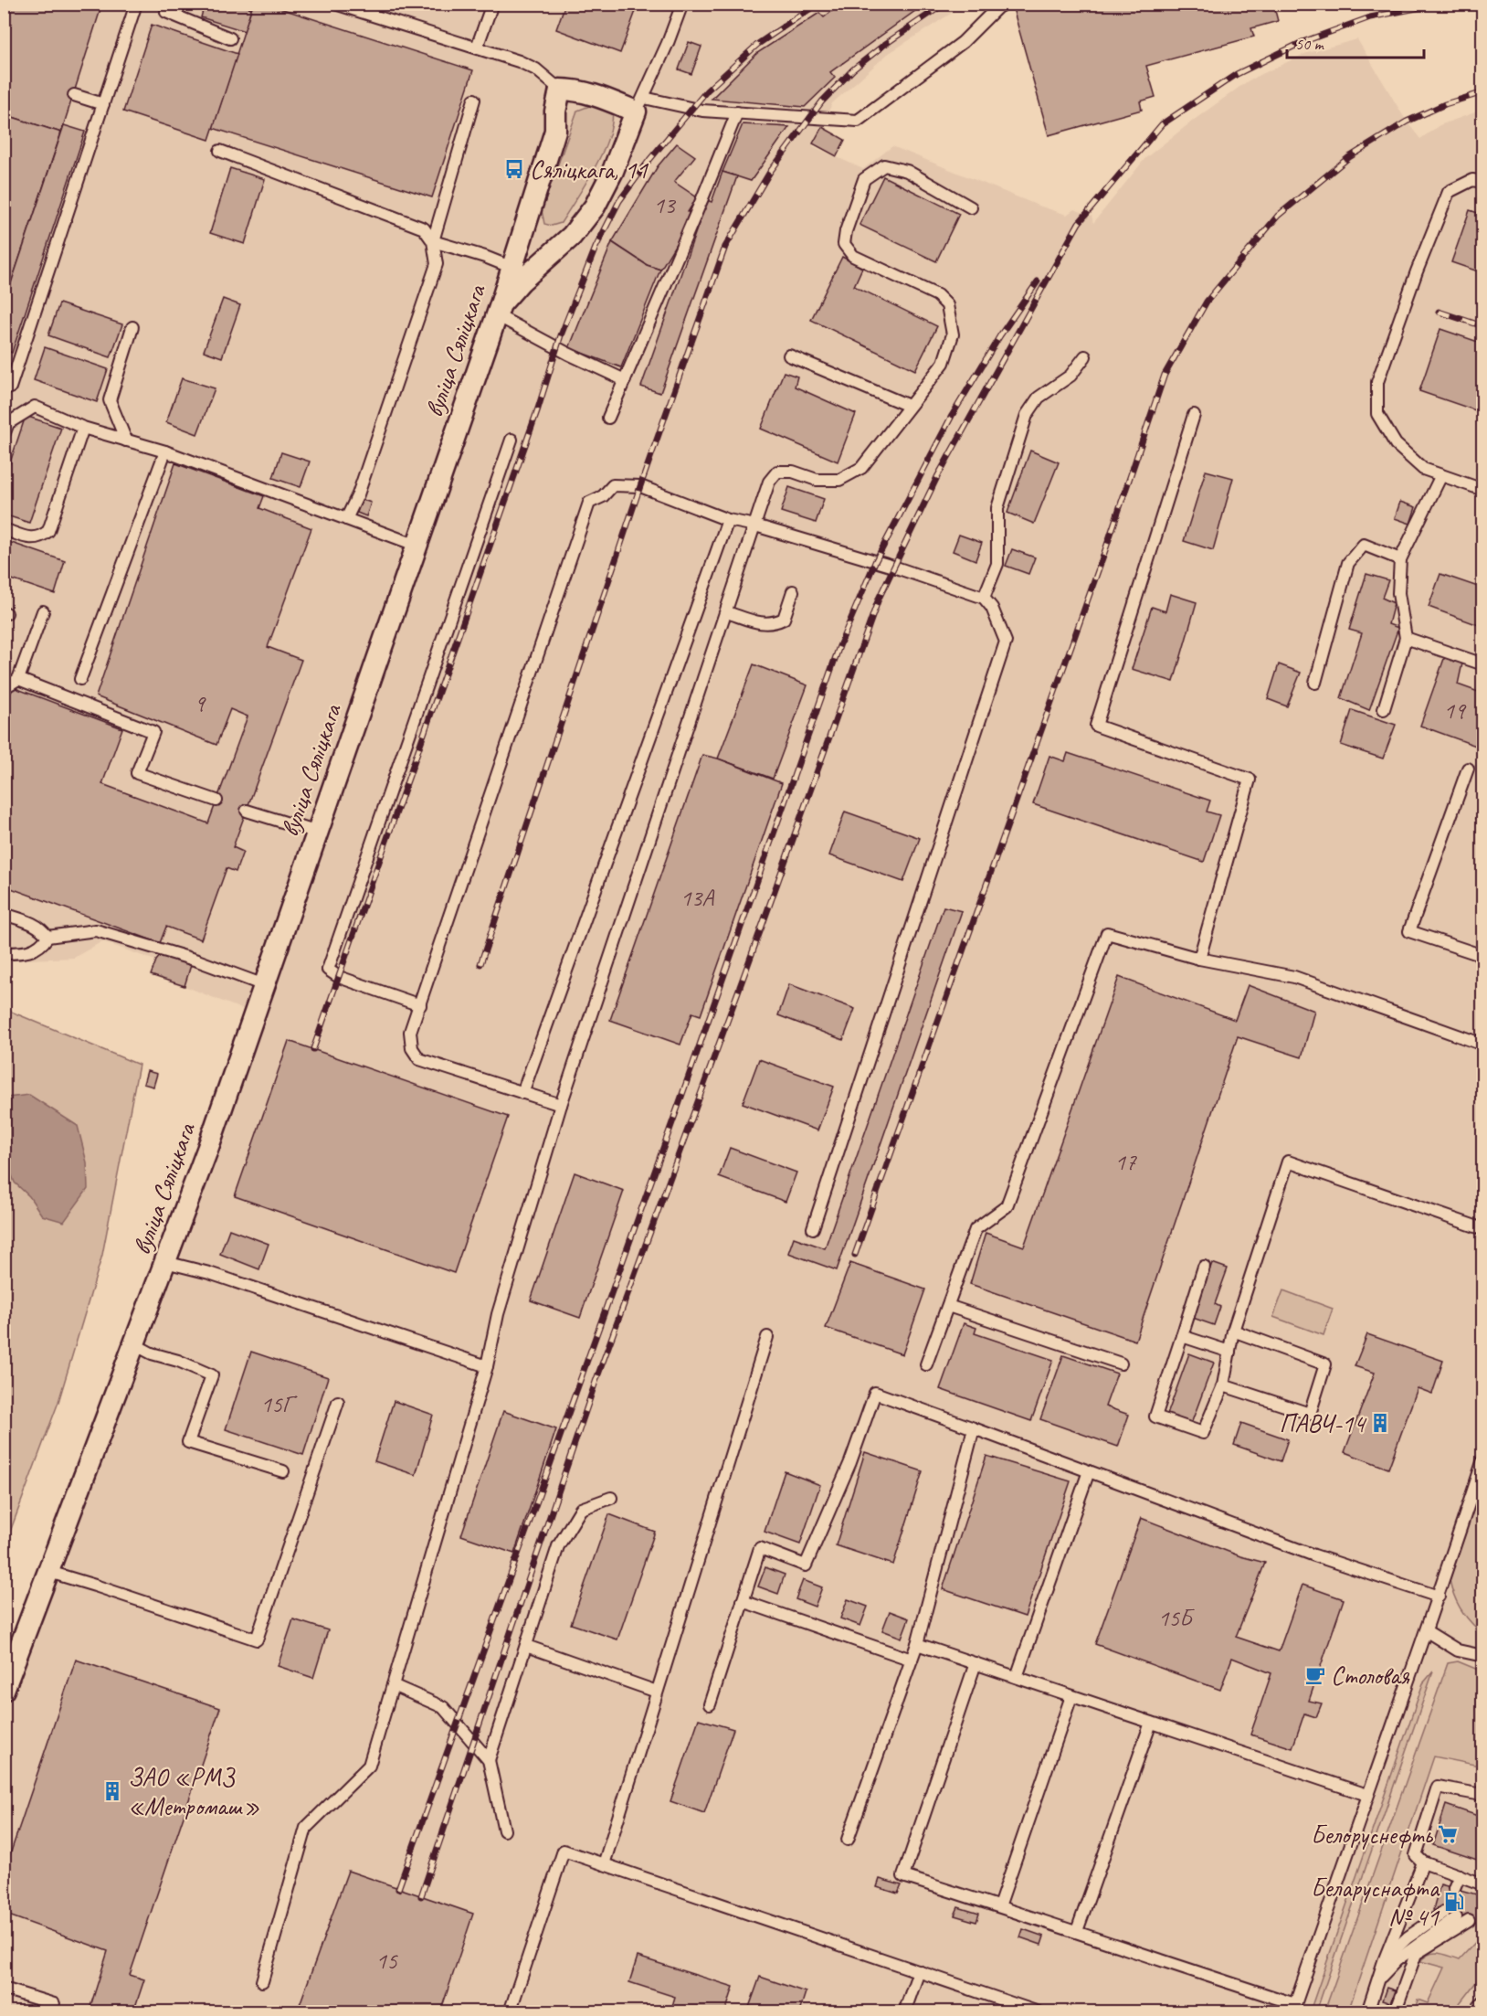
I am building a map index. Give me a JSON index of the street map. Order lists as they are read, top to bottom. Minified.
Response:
{"streets":{"street":["вуліца Сяліцкага"]},"places":{"bus stop":["Сяліцкага, 11"],"building":["ПАВЧ-14","ЗАО «РМЗ «Метромаш»"],"cafe":["Столовая"],"supermarket":["Белоруснефть"],"fuel station":["Беларуснафта № 41"]},"house_numbers":["13","9","19","13А","17","15Г","15Б","15"],"scale_bar":"50 m"}
